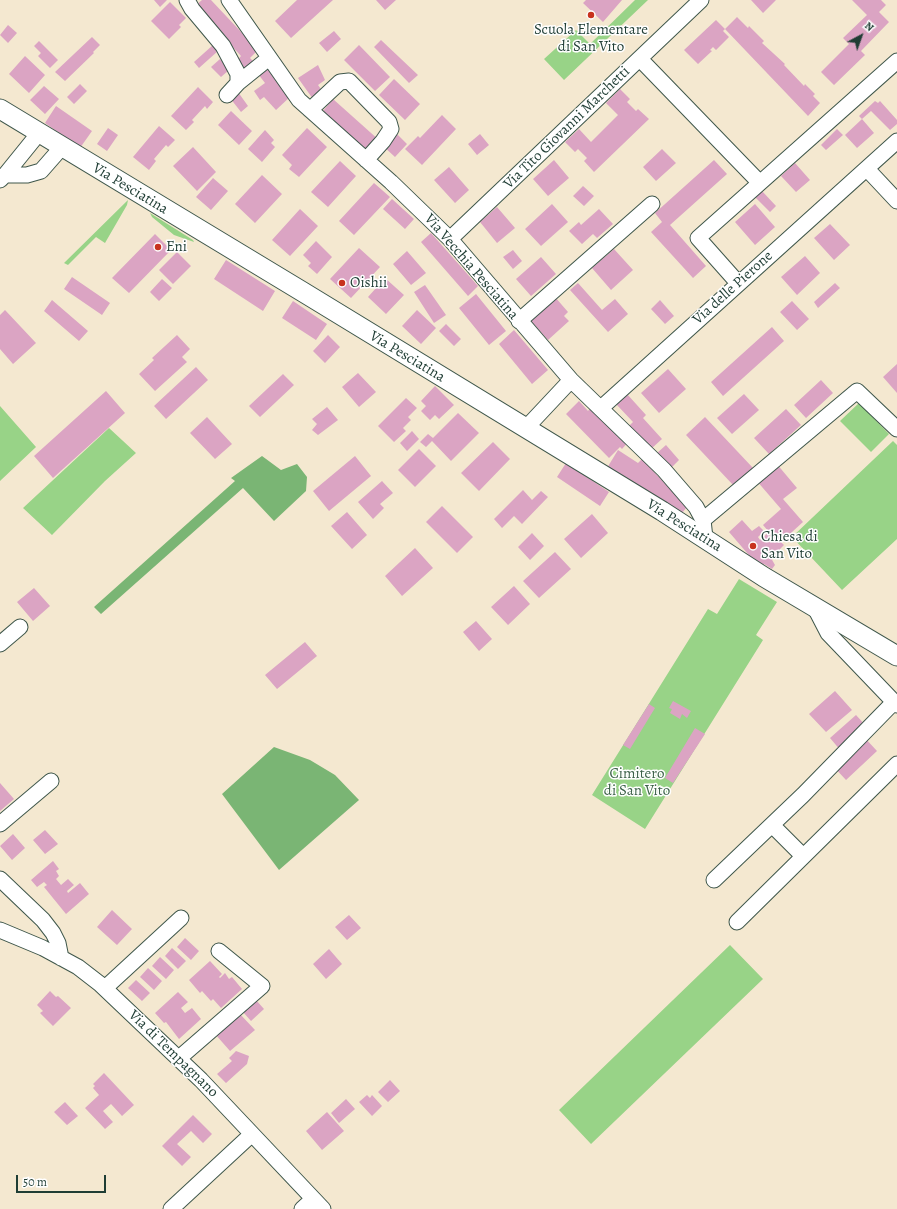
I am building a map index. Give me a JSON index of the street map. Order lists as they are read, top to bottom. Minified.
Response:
{"streets":{"main road":["Via Pesciatina"],"street":["Via Tito Giovanni Marchetti","Via Vecchia Pesciatina","Via delle Pierone","Via di Tempagnano"]},"crossings":[["Via Tito Giovanni Marchetti","Via Vecchia Pesciatina"],["Via Pesciatina","Via Vecchia Pesciatina"],["Via Vecchia Pesciatina","Via delle Pierone"]],"parks":["Cimitero di San Vito"],"places":["Scuola Elementare di San Vito","Eni","Oishii","Chiesa di San Vito"],"scale_bar":"50 m","north":"top right"}
